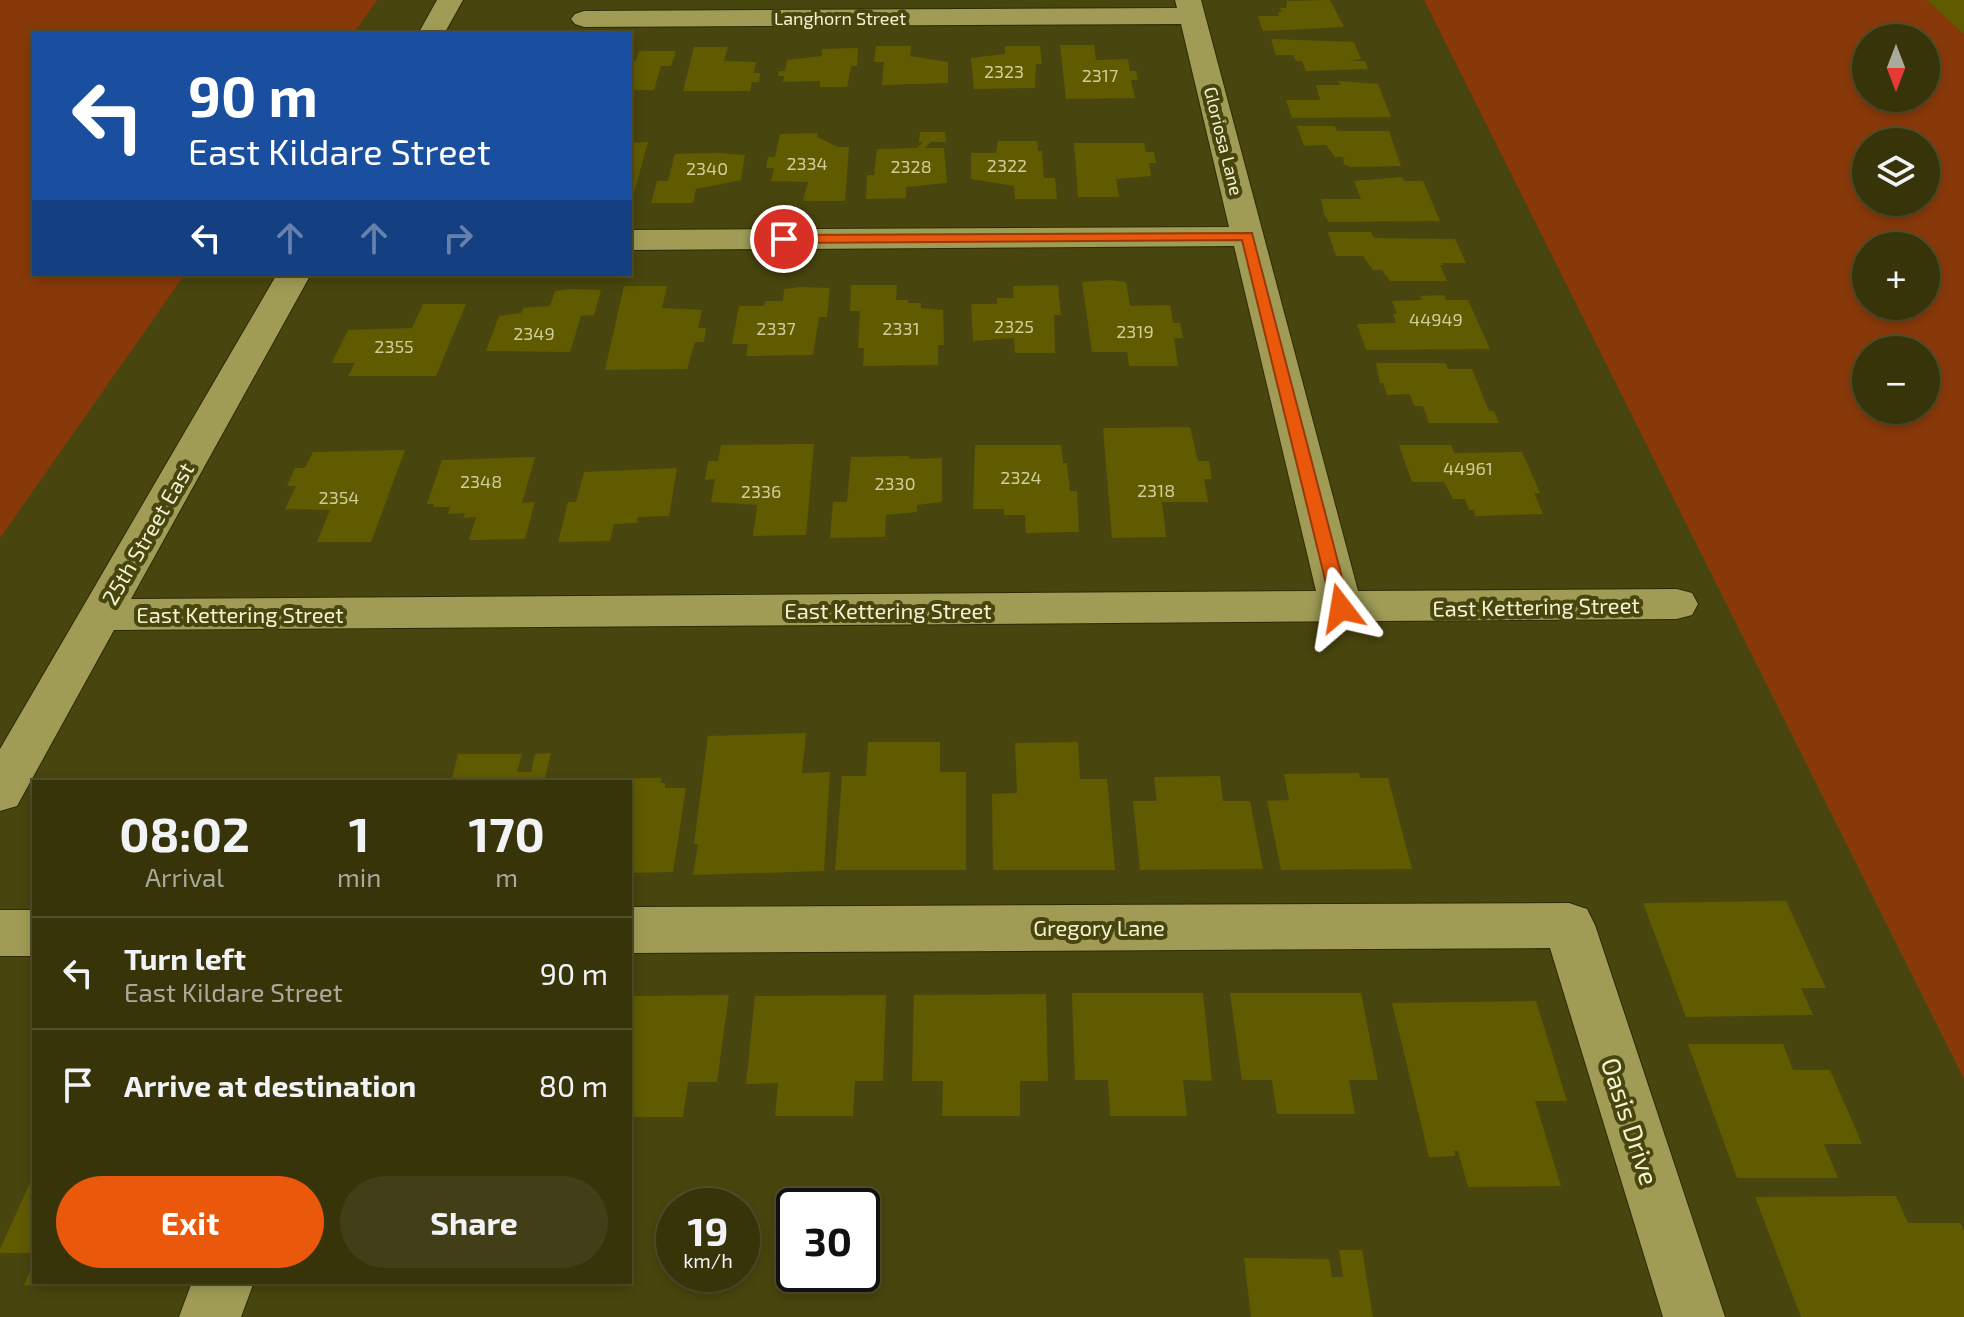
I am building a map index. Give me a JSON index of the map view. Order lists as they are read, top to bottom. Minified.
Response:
{"streets":{"street":["Langhorn Street","Gloriosa Lane","25th Street East","East Kettering Street","Gregory Lane","Oasis Drive"]},"crossings":[["Langhorn Street","Gloriosa Lane"],["Gloriosa Lane","East Kettering Street"],["25th Street East","East Kettering Street"],["Gregory Lane","Oasis Drive"]],"house_numbers":["2323","2317","2334","2322","2328","2340","44949","2325","2337","2331","2319","2349","2355","44961","2324","2348","2330","2318","2336","2354"],"north":"bottom","page":{"map_buttons":["+","−"],"turn":["90 m","East Kildare Street"],"eta":["08:02","Arrival","1","min","170","m"],"list":[{"name":"Turn left","note":"East Kildare Street","value":"90 m"},{"name":"Arrive at destination","value":"80 m"}],"buttons":["Exit","Share"],"speed":"19 km/h","limit":"30"}}
